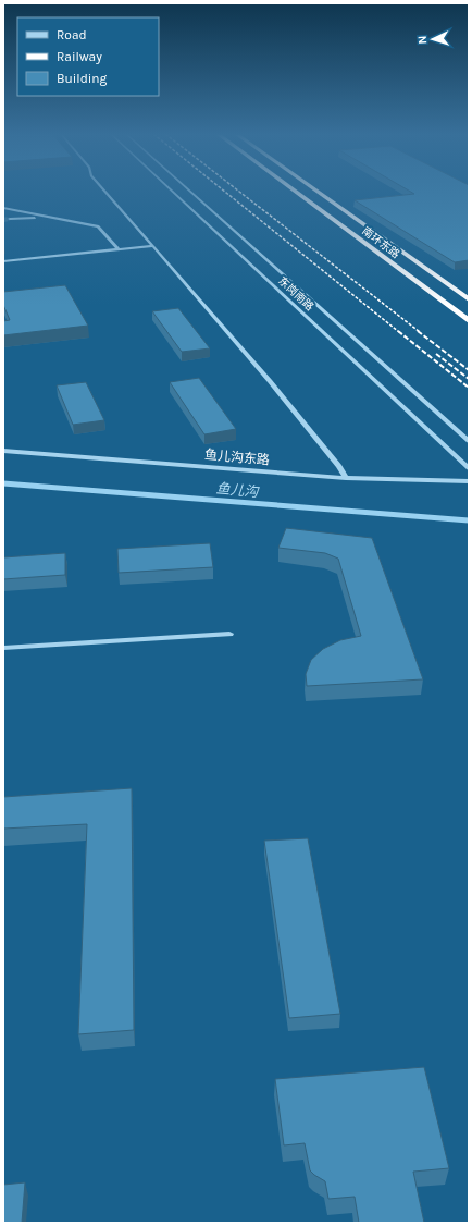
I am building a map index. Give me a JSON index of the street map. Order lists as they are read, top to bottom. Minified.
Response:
{"streets":{"highway":["南环东路"],"street":["东岗南路","鱼儿沟东路"]},"water":["鱼儿沟"],"legend":["Road","Railway","Building"],"north":"left"}
